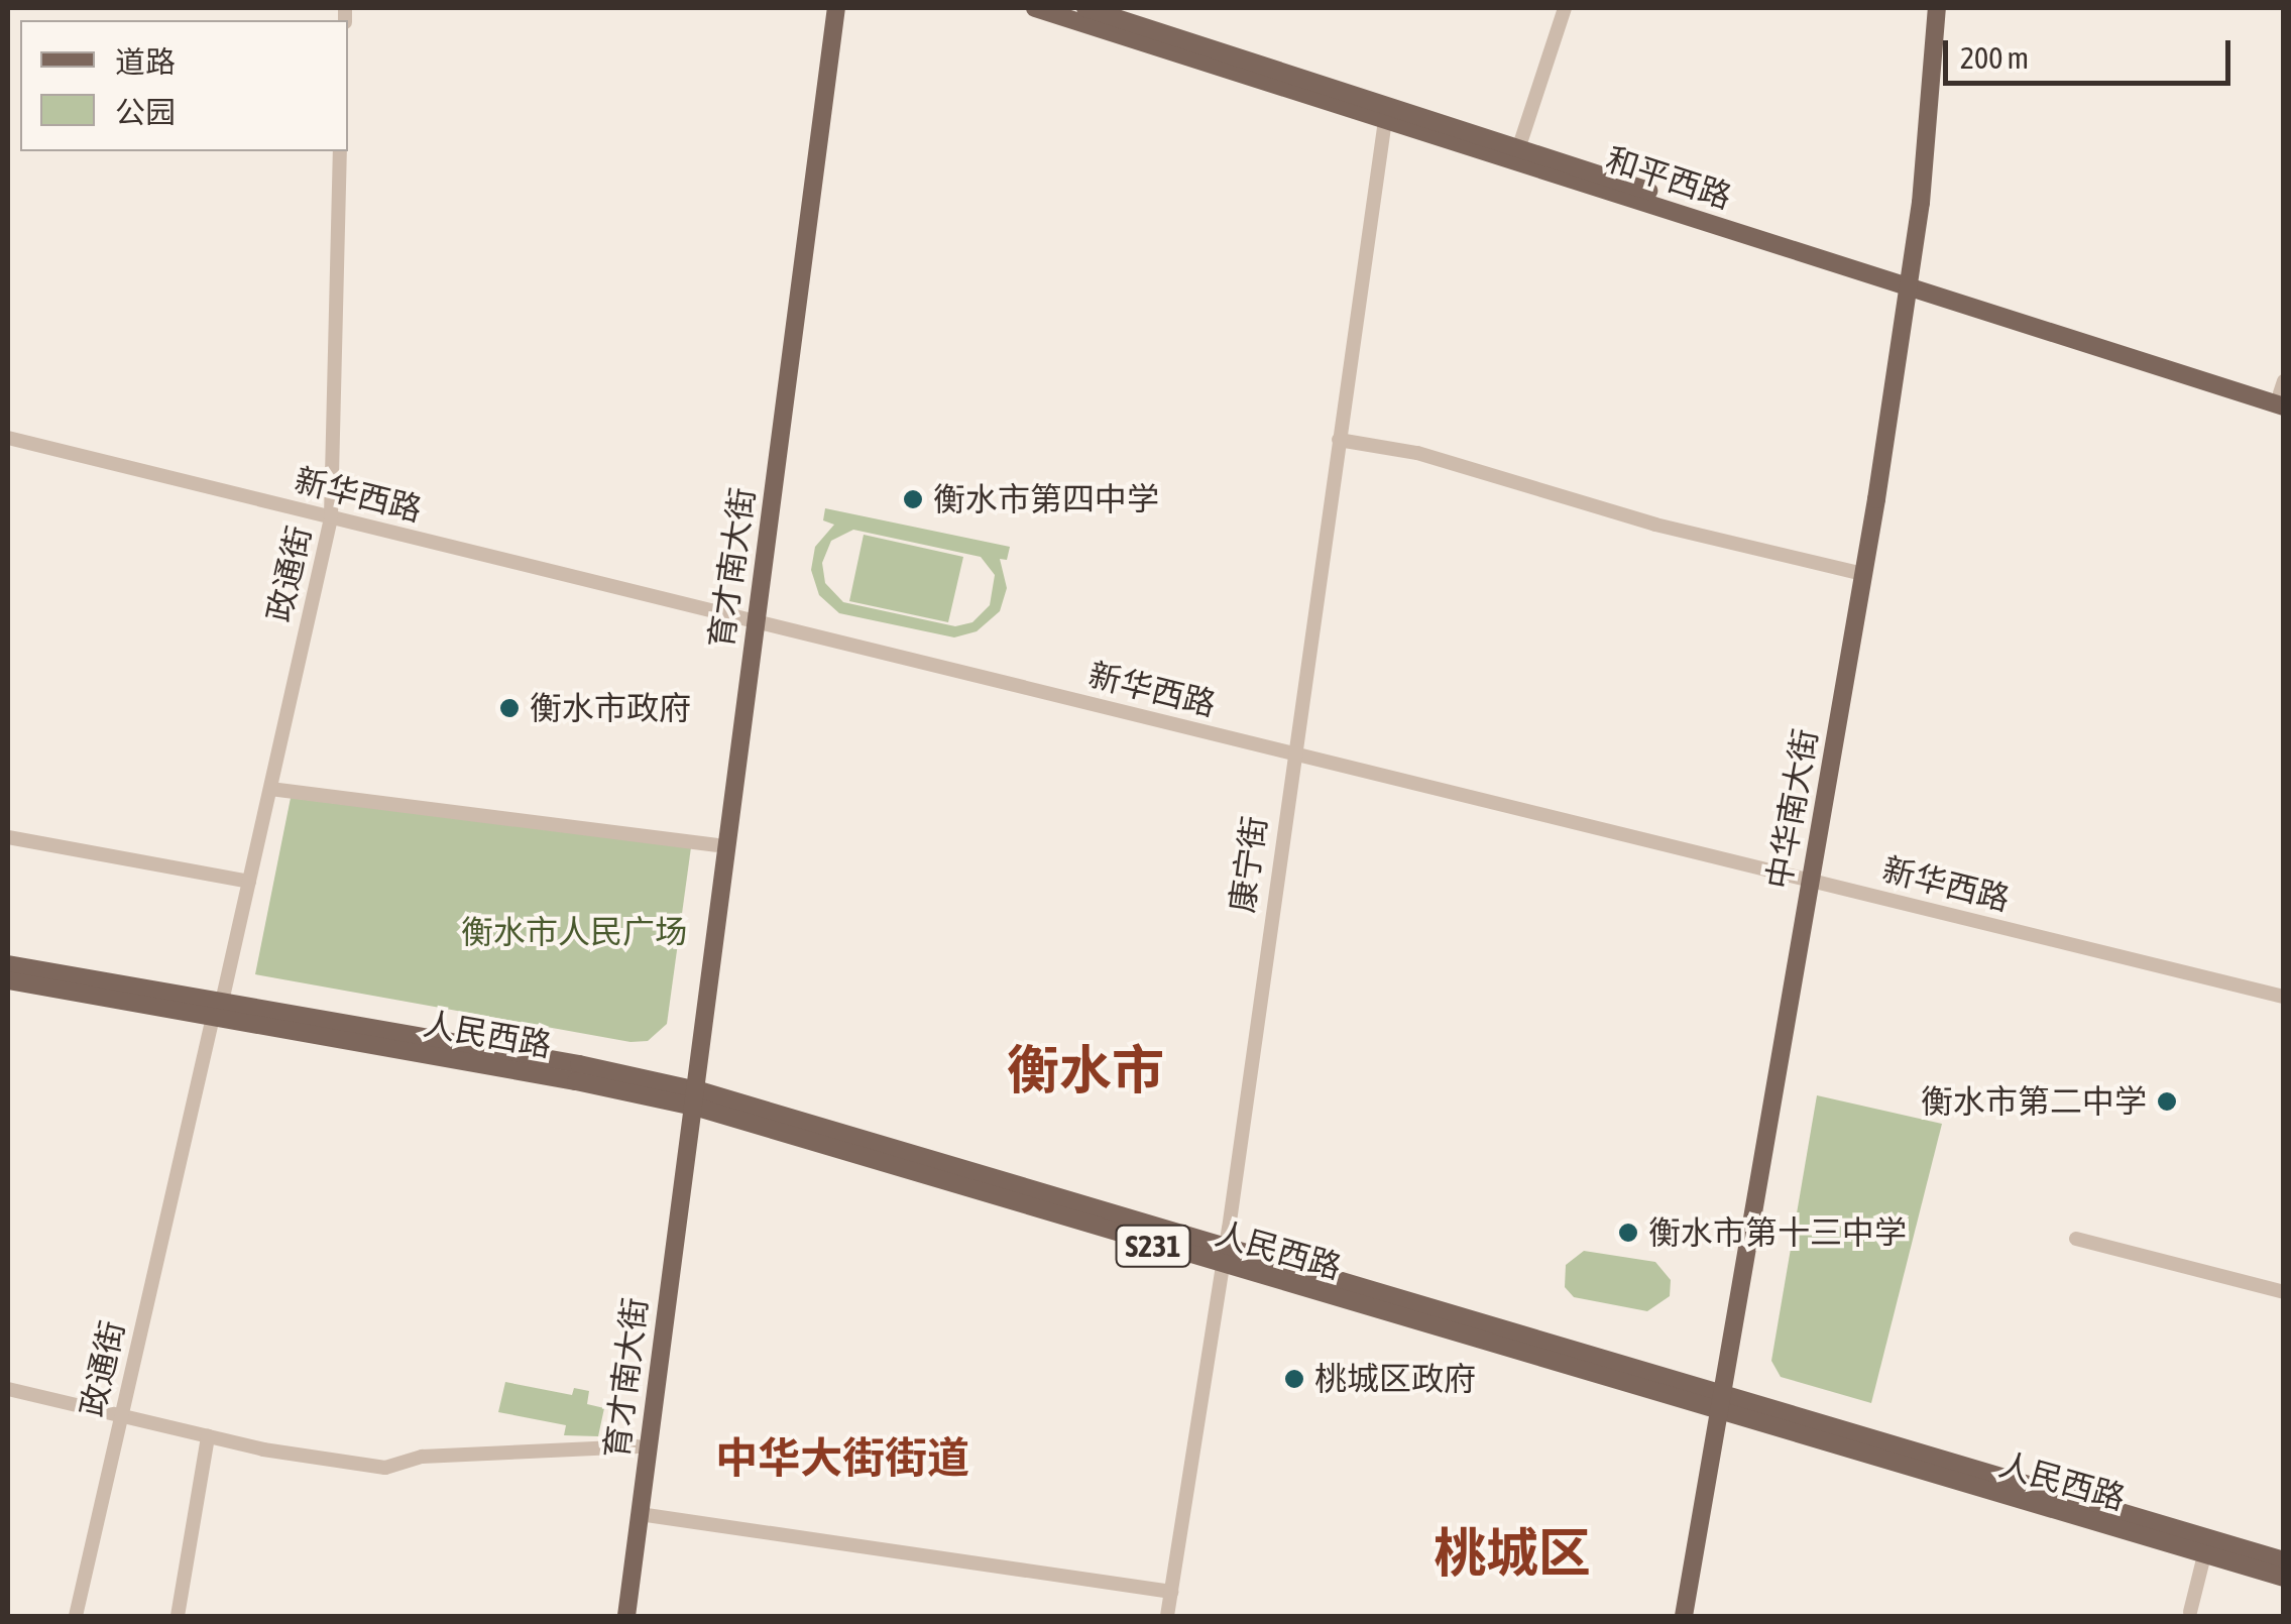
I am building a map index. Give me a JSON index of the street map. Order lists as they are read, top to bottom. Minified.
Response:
{"streets":{"main road":["和平西路","育才南大街","中华南大街","人民西路","S231"],"street":["新华西路","政通街","康宁街"]},"crossings":[["和平西路","中华南大街"],["和平西路","康宁街"],["新华西路","育才南大街"],["新华西路","政通街"],["新华西路","中华南大街"],["新华西路","康宁街"],["育才南大街","人民西路"],["政通街","人民西路"],["中华南大街","人民西路"],["康宁街","人民西路"]],"districts":["衡水市","中华大街街道","桃城区"],"parks":["衡水市人民广场"],"places":["衡水市第四中学","衡水市政府","衡水市第二中学","衡水市第十三中学","桃城区政府"],"legend":["道路","公园"],"scale_bar":"200 m"}
